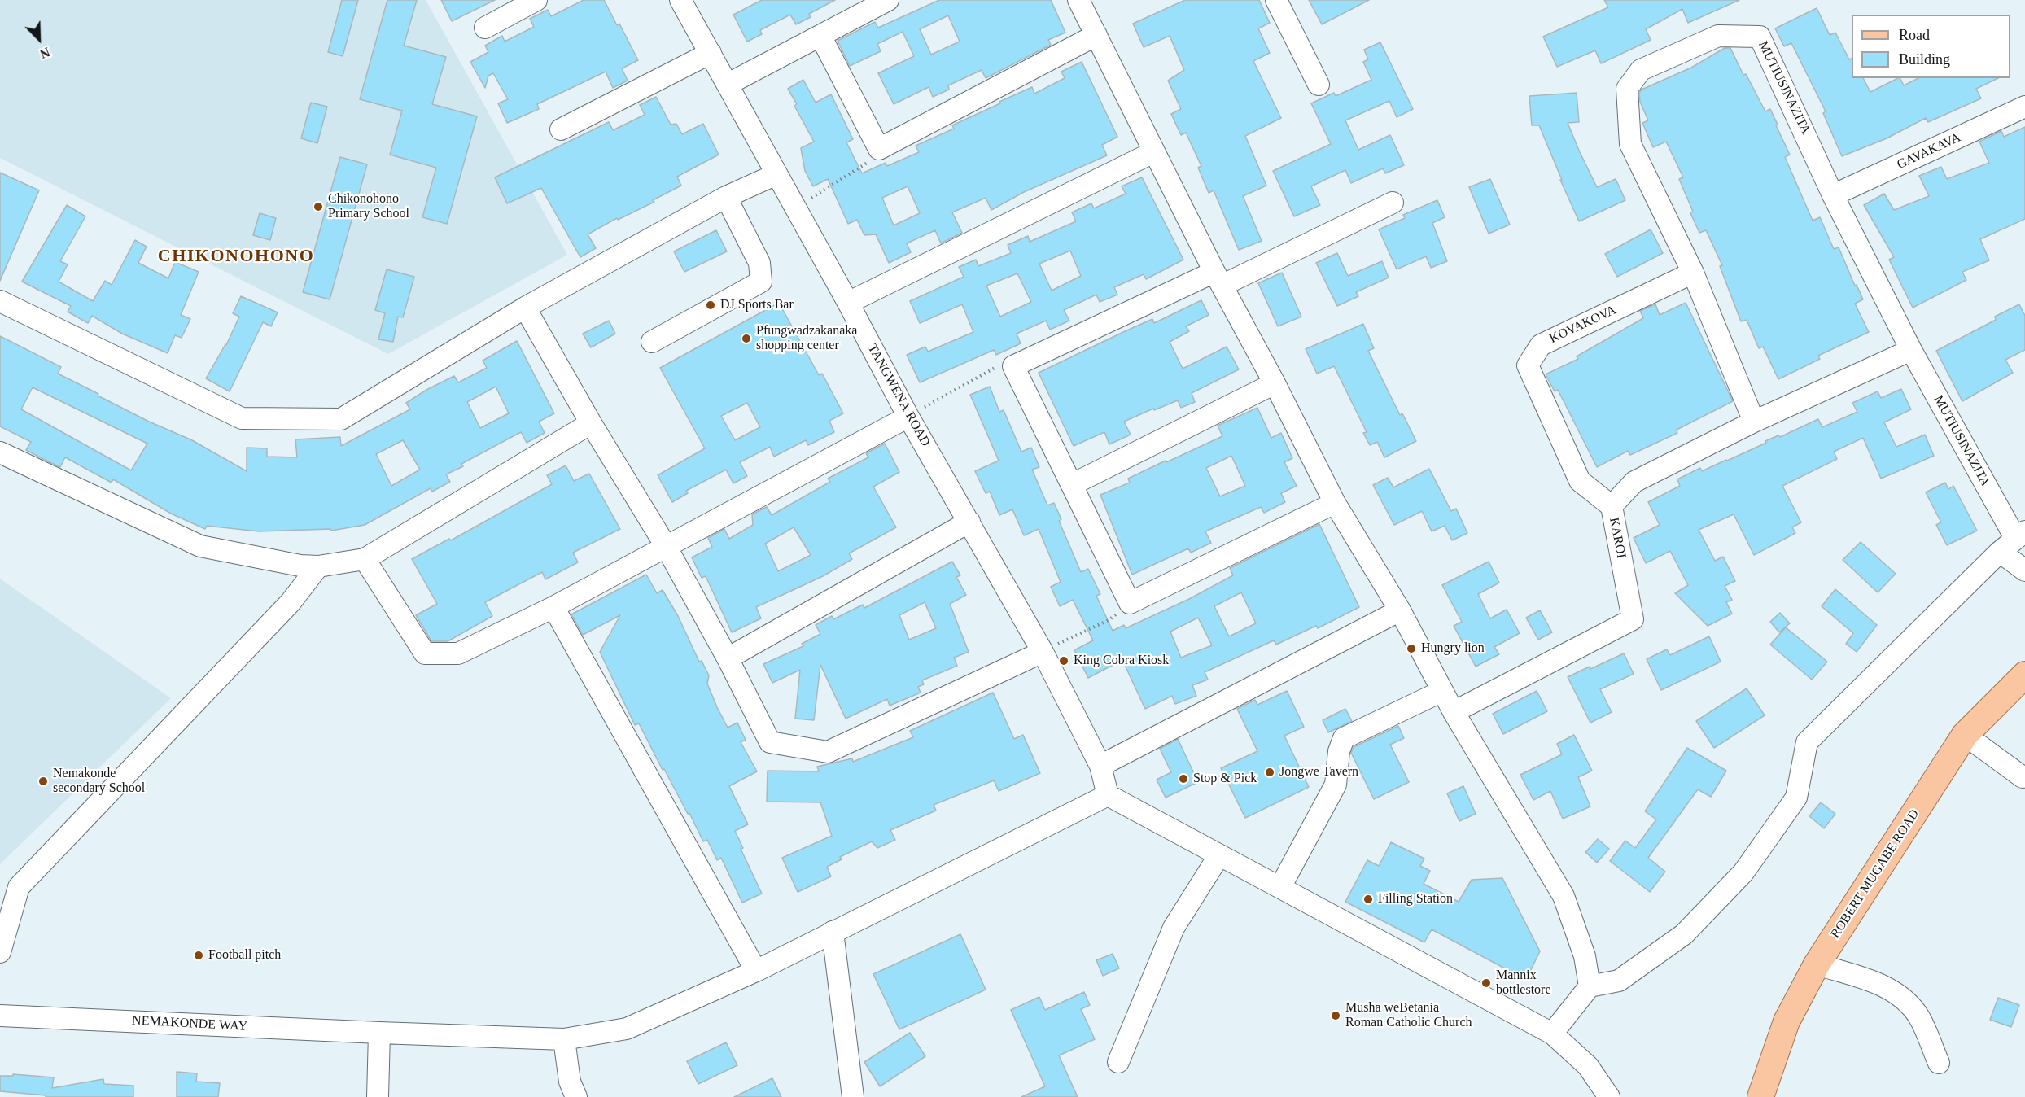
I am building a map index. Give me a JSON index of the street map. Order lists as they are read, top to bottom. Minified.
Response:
{"streets":{"main road":["ROBERT MUGABE ROAD"],"street":["MUTIUSINAZITA","GAVAKAVA","KOVAKOVA","TANGWENA ROAD","KAROI","NEMAKONDE WAY"]},"crossings":[["MUTIUSINAZITA","GAVAKAVA"],["MUTIUSINAZITA","KOVAKOVA"],["MUTIUSINAZITA","KAROI"],["KOVAKOVA","KAROI"],["TANGWENA ROAD","NEMAKONDE WAY"]],"districts":["CHIKONOHONO"],"places":["Chikonohono Primary School","DJ Sports Bar","Pfungwadzakanaka shopping center","Hungry lion","King Cobra Kiosk","Jongwe Tavern","Stop & Pick","Nemakonde secondary School","Filling Station","Football pitch","Mannix bottlestore","Musha weBetania Roman Catholic Church"],"legend":["Road","Building"],"north":"bottom right"}
